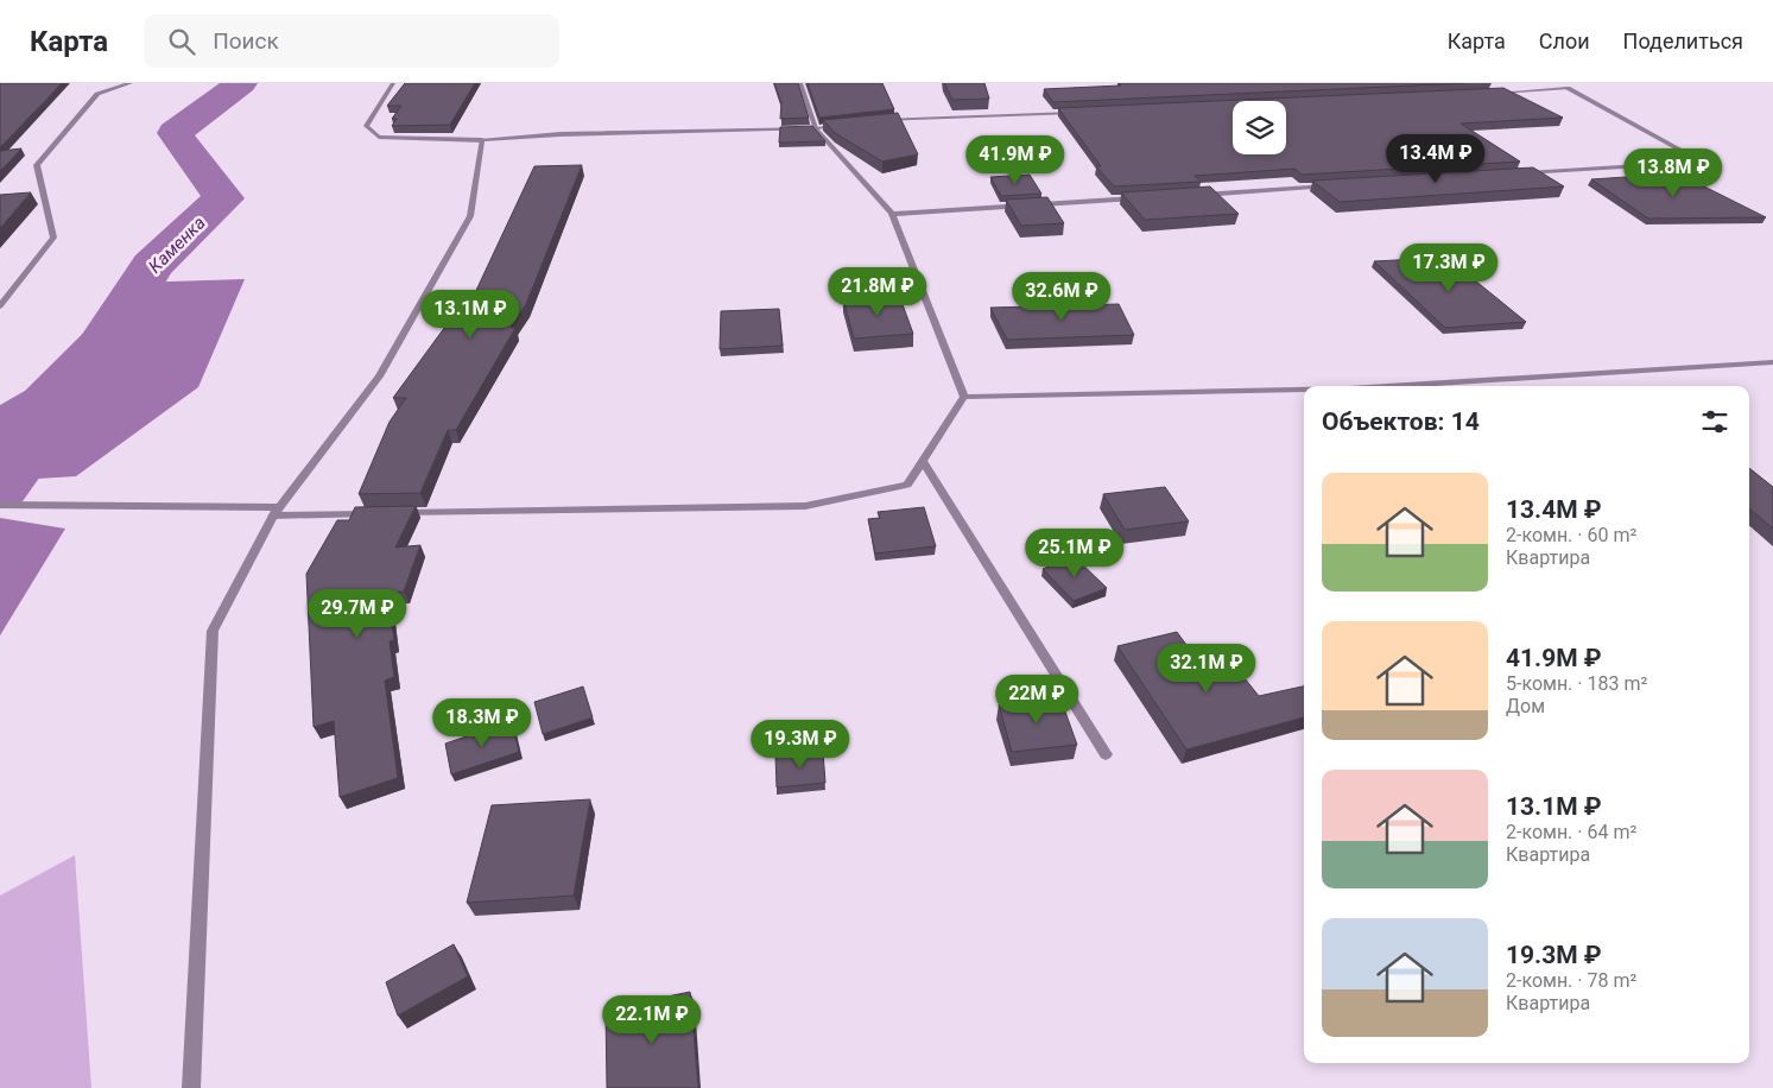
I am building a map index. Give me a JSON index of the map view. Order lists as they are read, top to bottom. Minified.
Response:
{"water":["Каменка"],"page":{"header":"Карта","search":"Поиск","nav":["Карта","Слои","Поделиться"],"price":["13.4M ₽","41.9M ₽","13.8M ₽","17.3M ₽","21.8M ₽","32.6M ₽","13.1M ₽","25.1M ₽","29.7M ₽","32.1M ₽","22M ₽","18.3M ₽","19.3M ₽","22.1M ₽"],"heading":"Объектов: 14","list":[{"name":"13.4M ₽","note":"2-комн. · 60 m² · Квартира"},{"name":"41.9M ₽","note":"5-комн. · 183 m² · Дом"},{"name":"13.1M ₽","note":"2-комн. · 64 m² · Квартира"},{"name":"19.3M ₽","note":"2-комн. · 78 m² · Квартира"}]}}
